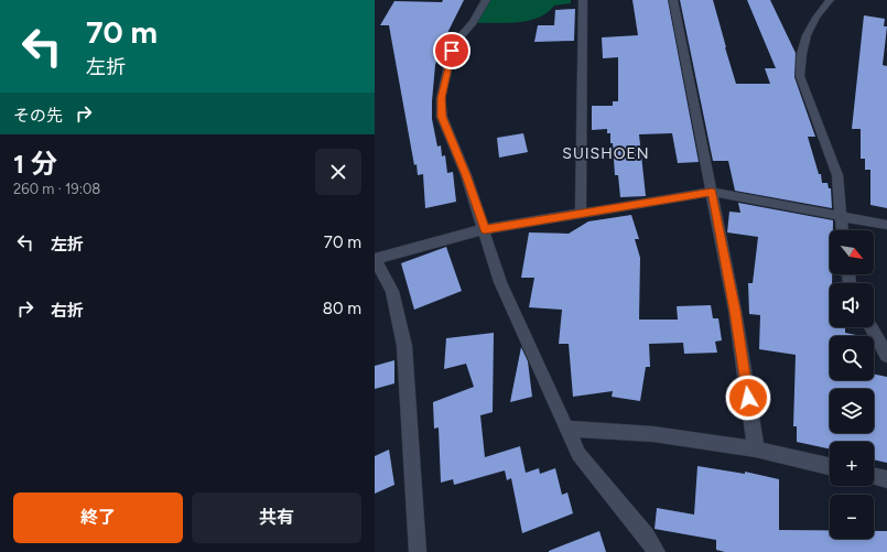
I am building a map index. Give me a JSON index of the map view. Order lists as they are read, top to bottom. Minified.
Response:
{"districts":["SUISHOEN"],"north":"bottom right","page":{"turn":["70 m","左折"],"then":"その先","heading":["1 分","260 m · 19:08"],"list":[{"name":"左折","value":"70 m"},{"name":"右折","value":"80 m"}],"map_buttons":["+","−"],"buttons":["終了","共有"]}}
